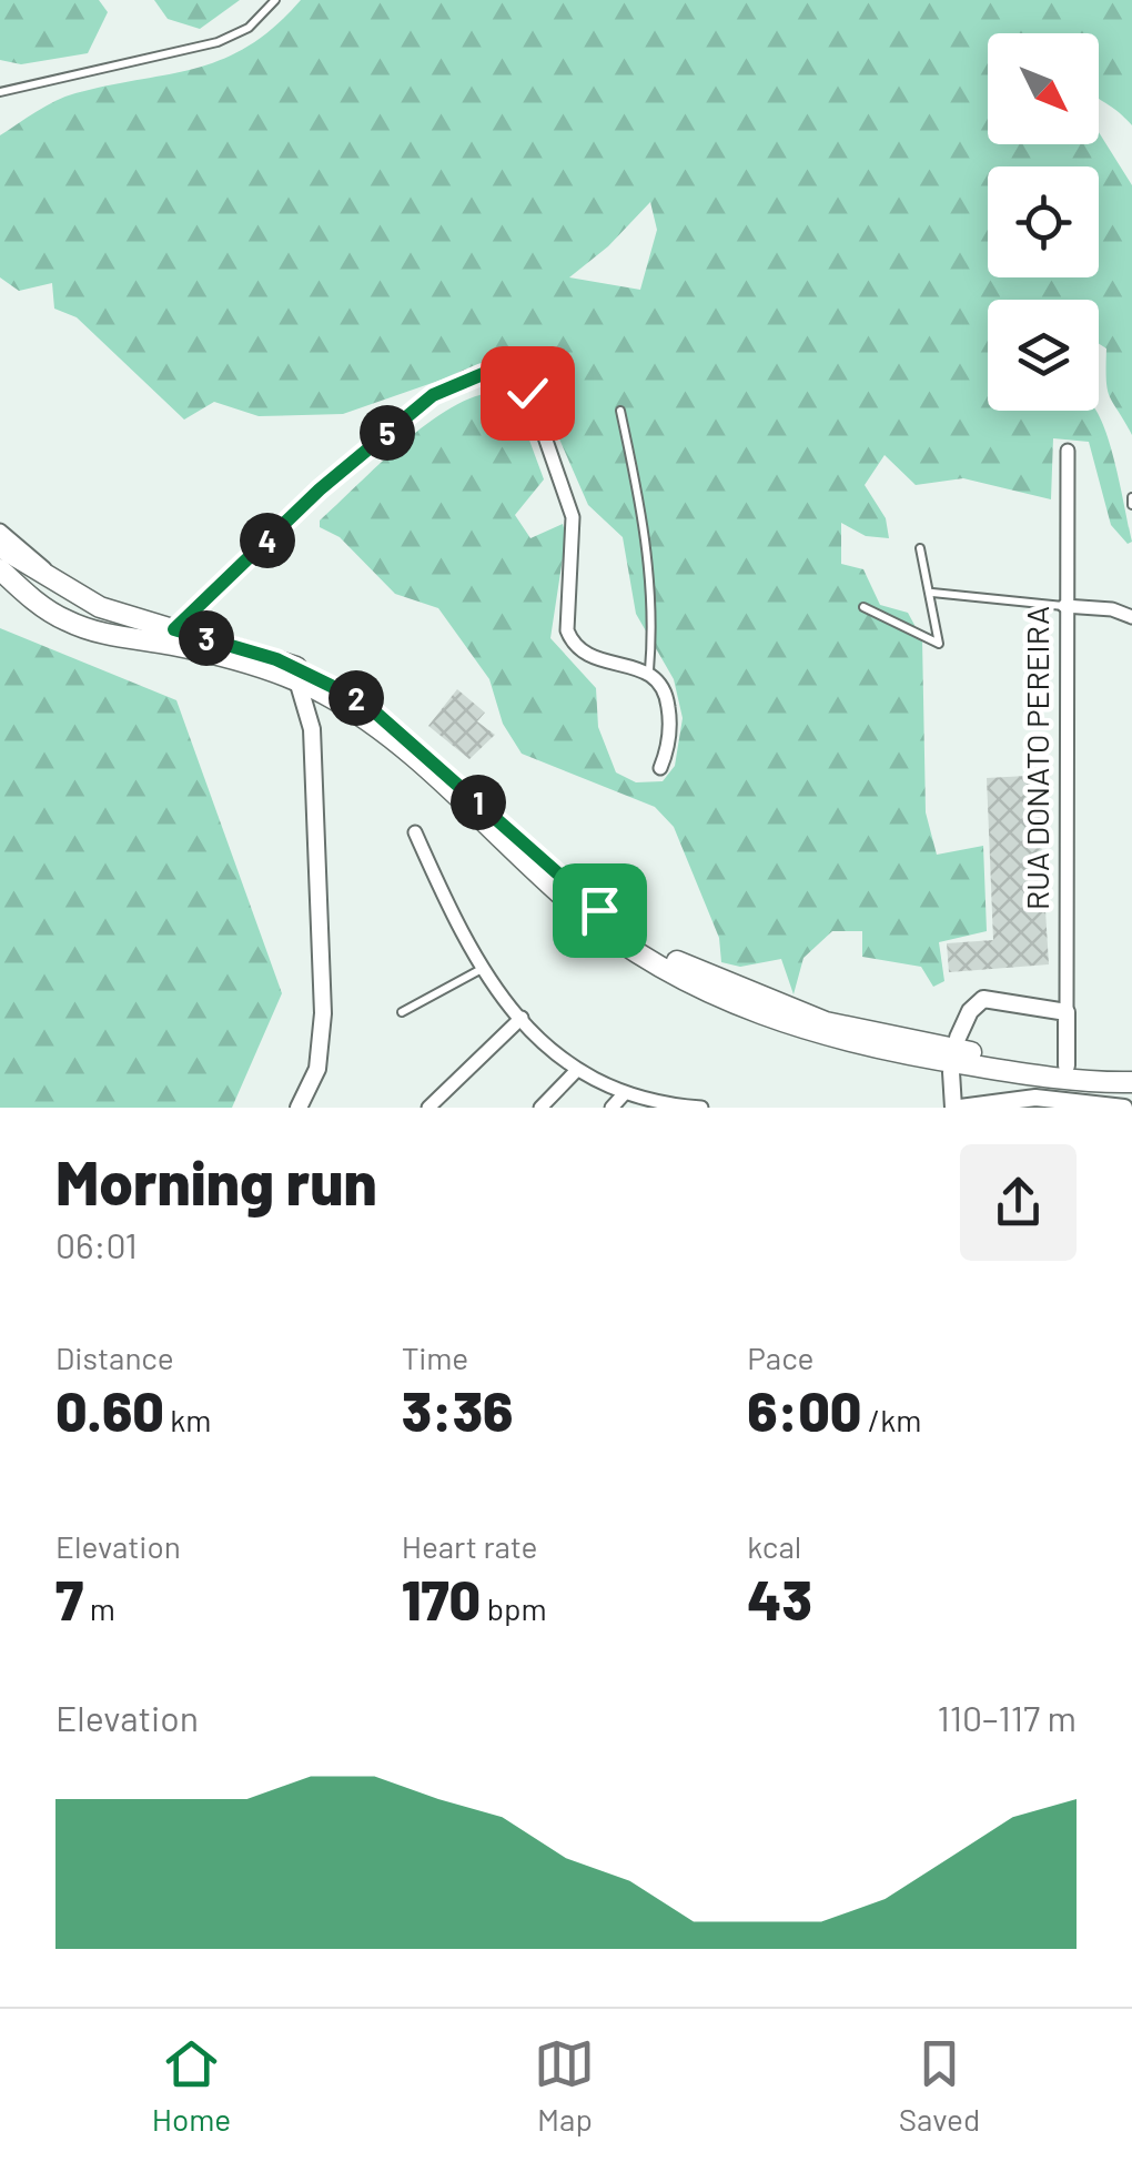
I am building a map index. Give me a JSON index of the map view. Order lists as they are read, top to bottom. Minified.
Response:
{"streets":{"street":["RUA DONATO PEREIRA"]},"north":"bottom right","page":{"pins":["5","4","3","2","1"],"heading":["Morning run","06:01"],"stats":[["Distance","0.60 km"],["Time","3:36"],["Pace","6:00 /km"],["Elevation","7 m"],["Heart rate","170 bpm"],["kcal","43"]],"chart":["Elevation","110–117 m"],"tabs":["Home","Map","Saved"]}}
